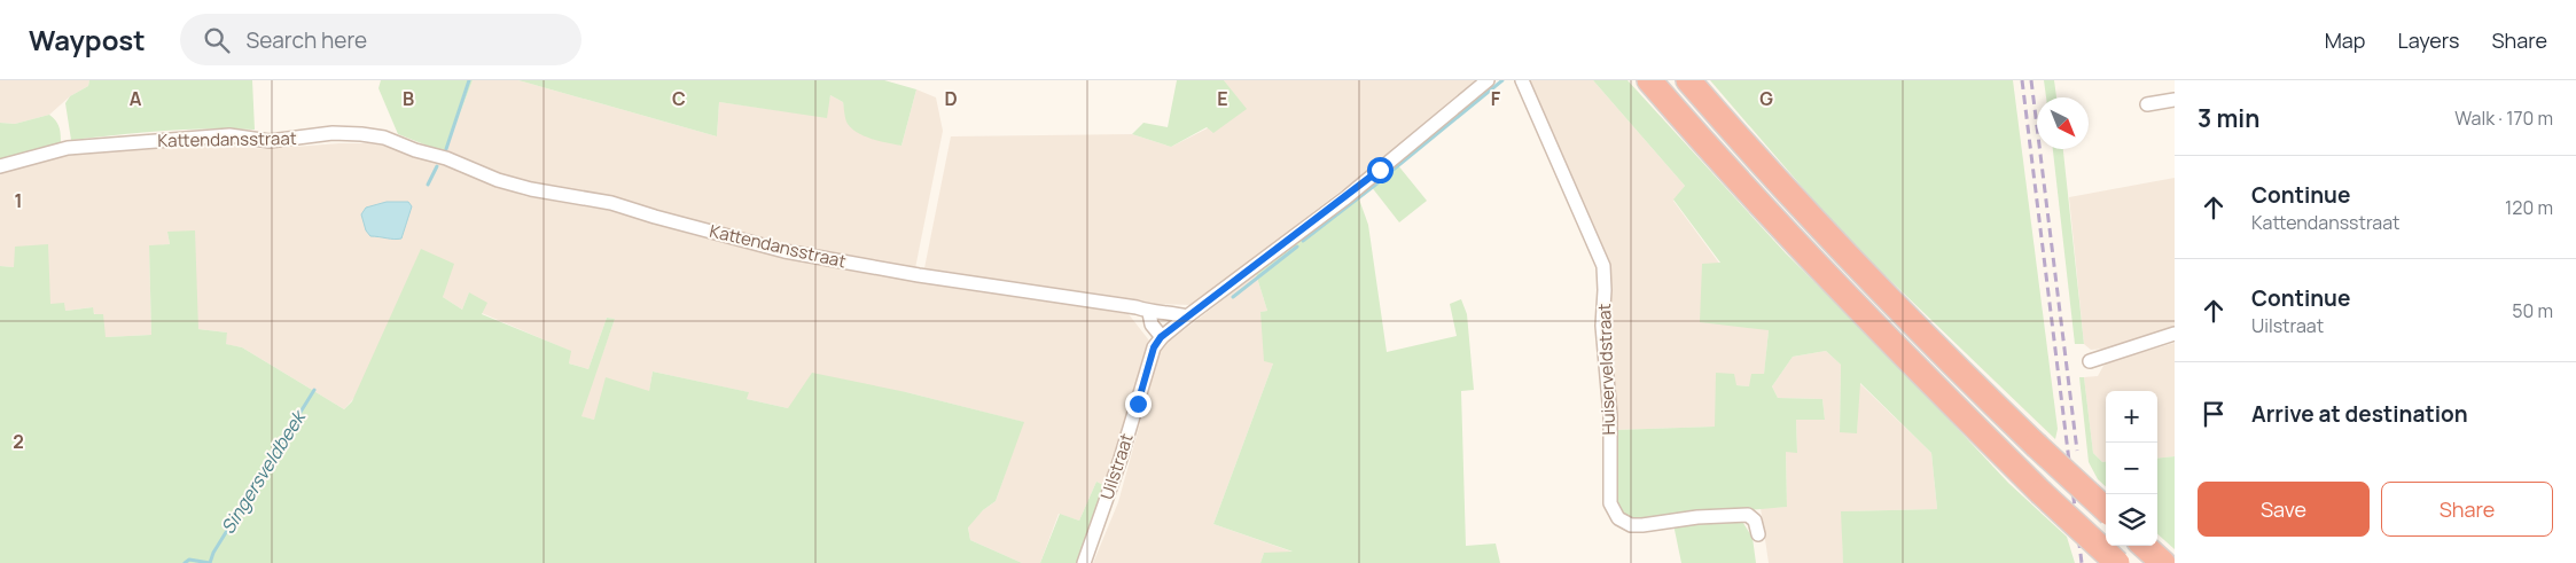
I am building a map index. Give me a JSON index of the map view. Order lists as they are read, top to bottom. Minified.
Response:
{"streets":{"street":["Kattendansstraat","Huiserveldstraat","Uilstraat"]},"crossings":[["Kattendansstraat","Uilstraat"]],"water":["Singersveldbeek"],"north":"bottom right","page":{"header":"Waypost","search":"Search here","nav":["Map","Layers","Share"],"heading":["3 min","Walk · 170 m"],"list":[["Continue","Kattendansstraat","120 m"],["Continue","Uilstraat","50 m"],"Arrive at destination"],"map_buttons":["+","−"],"buttons":["Save","Share"]},"grid":{"columns":["A","B","C","D","E","F","G"],"rows":["1","2"]}}
